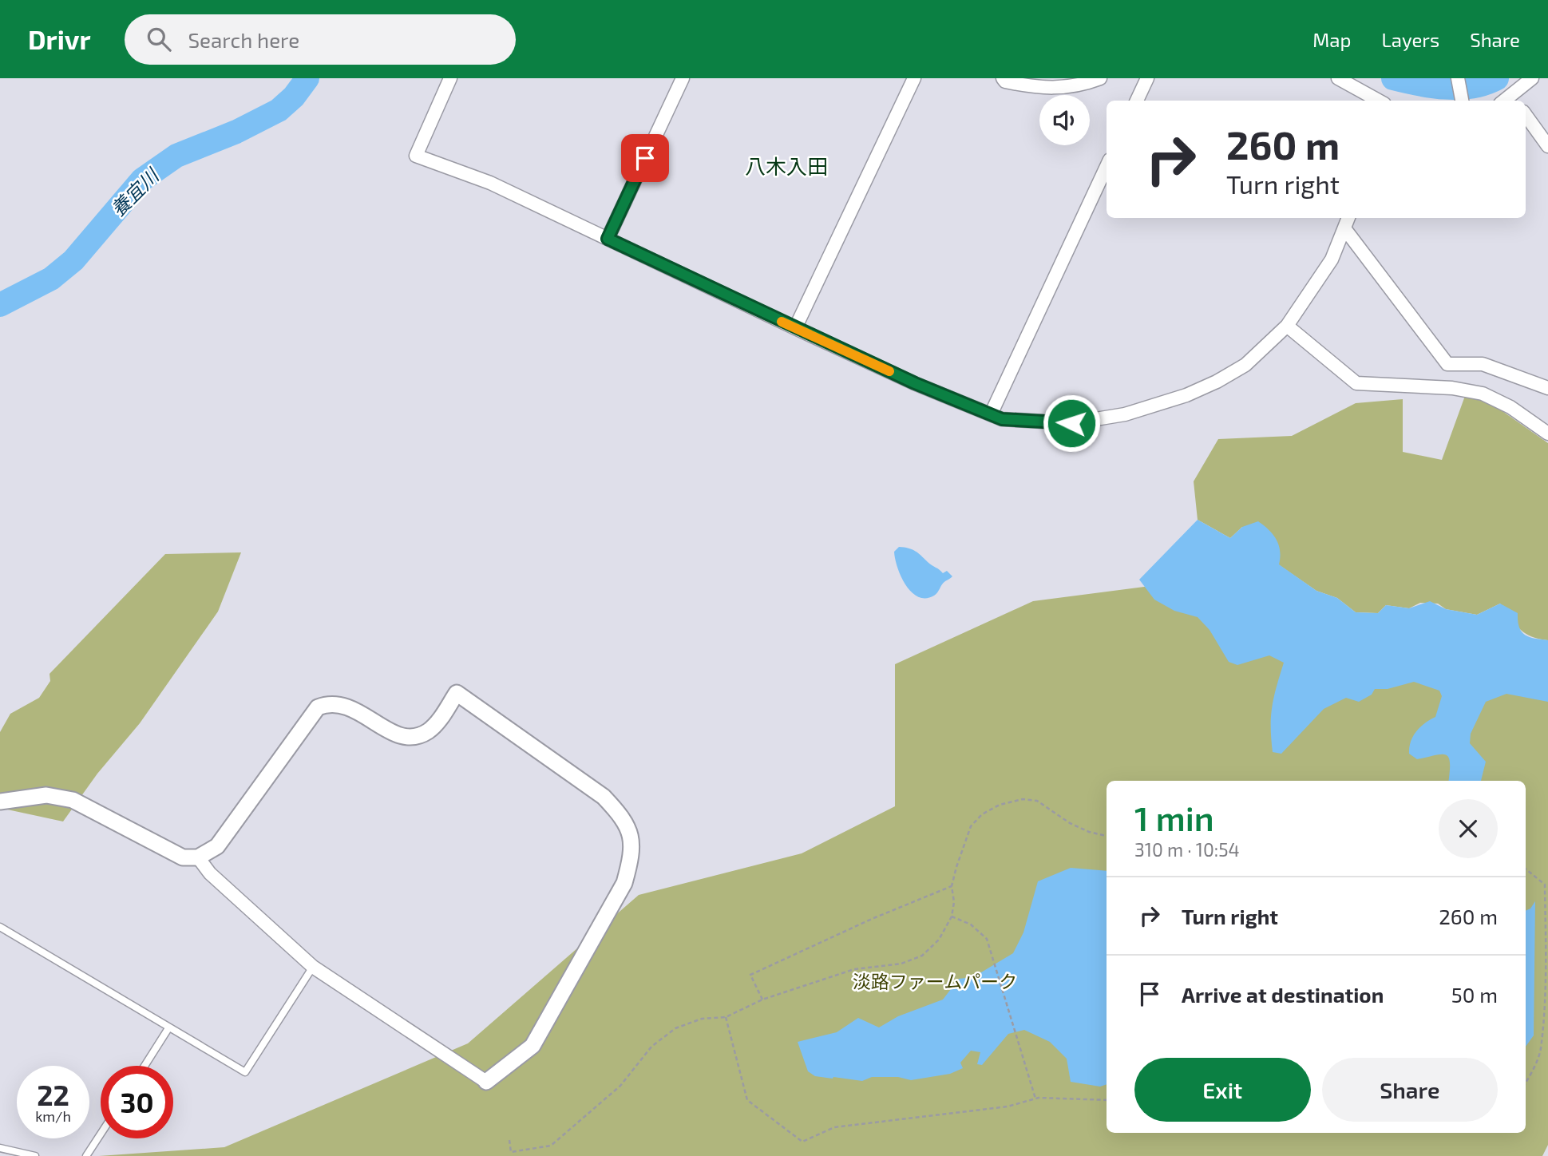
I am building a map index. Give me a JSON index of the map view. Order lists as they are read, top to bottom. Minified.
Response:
{"districts":["八木入田"],"water":["養宜川"],"parks":["淡路ファームパーク"],"page":{"header":"Drivr","search":"Search here","nav":["Map","Layers","Share"],"turn":["260 m","Turn right"],"heading":["1 min","310 m · 10:54"],"list":[{"name":"Turn right","value":"260 m"},{"name":"Arrive at destination","value":"50 m"}],"buttons":["Exit","Share"],"speed":"22 km/h","limit":"30"}}
